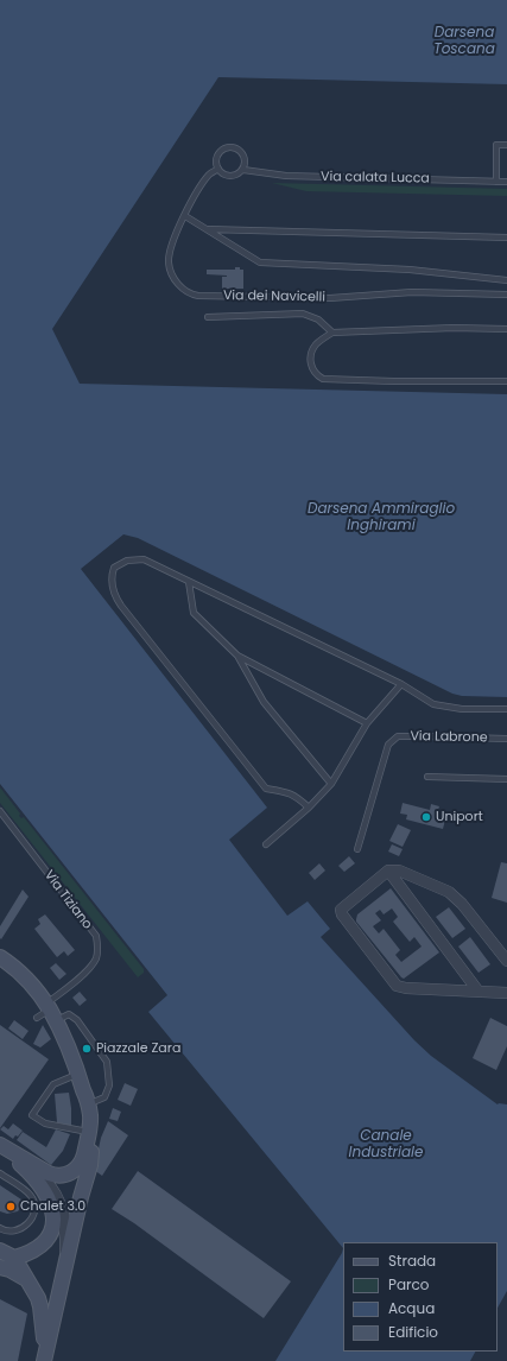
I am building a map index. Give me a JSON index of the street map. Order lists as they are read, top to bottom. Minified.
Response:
{"streets":{"lane":["Via calata Lucca","Via dei Navicelli","Via Labrone","Via Tiziano"]},"crossings":[["Via calata Lucca","Via dei Navicelli"]],"water":["Darsena Toscana","Darsena Ammiraglio Inghirami","Canale Industriale"],"places":["Uniport","Piazzale Zara","Chalet 3.0"],"legend":["Strada","Parco","Acqua","Edificio"]}
